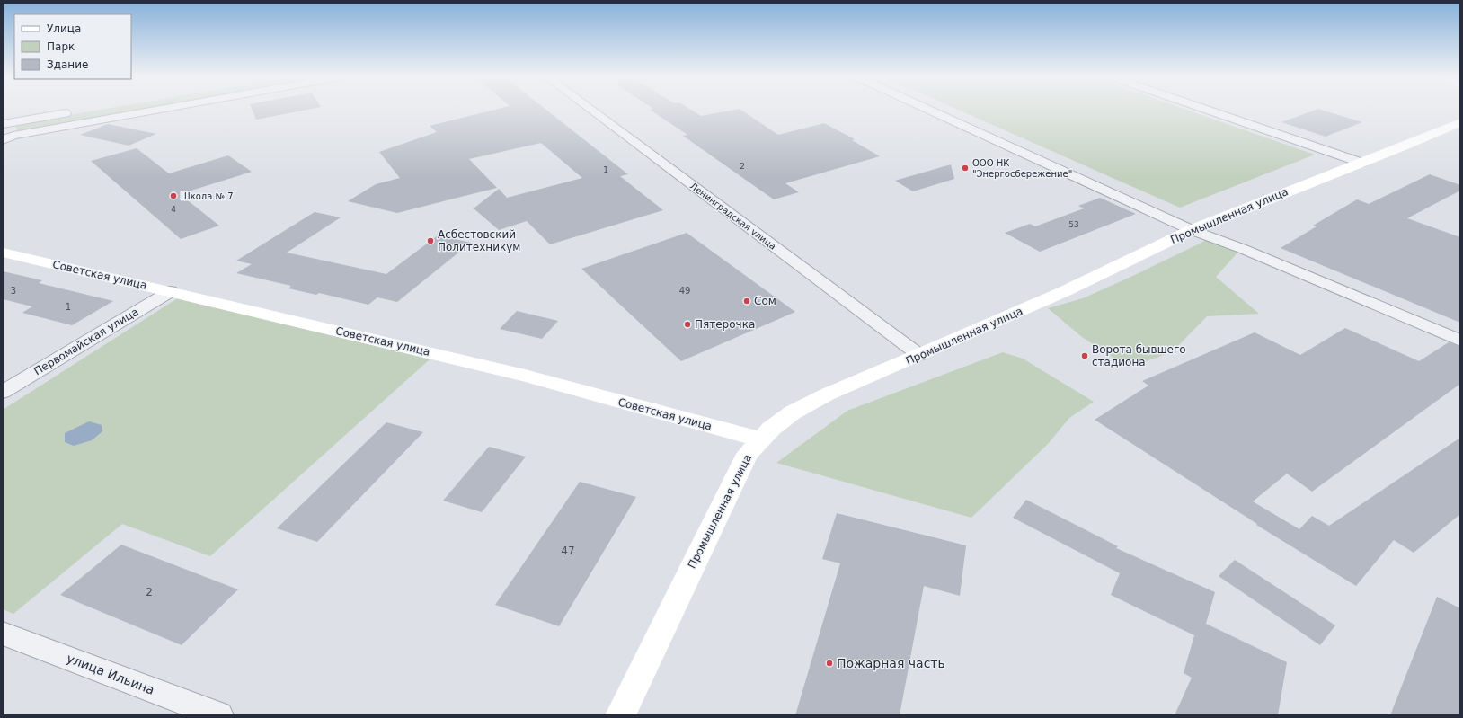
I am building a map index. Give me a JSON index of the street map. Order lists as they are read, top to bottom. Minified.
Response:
{"streets":{"main road":["Промышленная улица","Советская улица"],"street":["Ленинградская улица","Первомайская улица","улица Ильина"]},"crossings":[["Ленинградская улица","Промышленная улица"],["Промышленная улица","Советская улица"],["Советская улица","Первомайская улица"]],"places":["ООО НК \"Энергосбережение\"","Школа № 7","Асбестовский Политехникум","Сом","Пятерочка","Ворота бывшего стадиона","Пожарная часть"],"house_numbers":["2","1","4","53","3","49","1","47","2"],"legend":["Улица","Парк","Здание"]}
